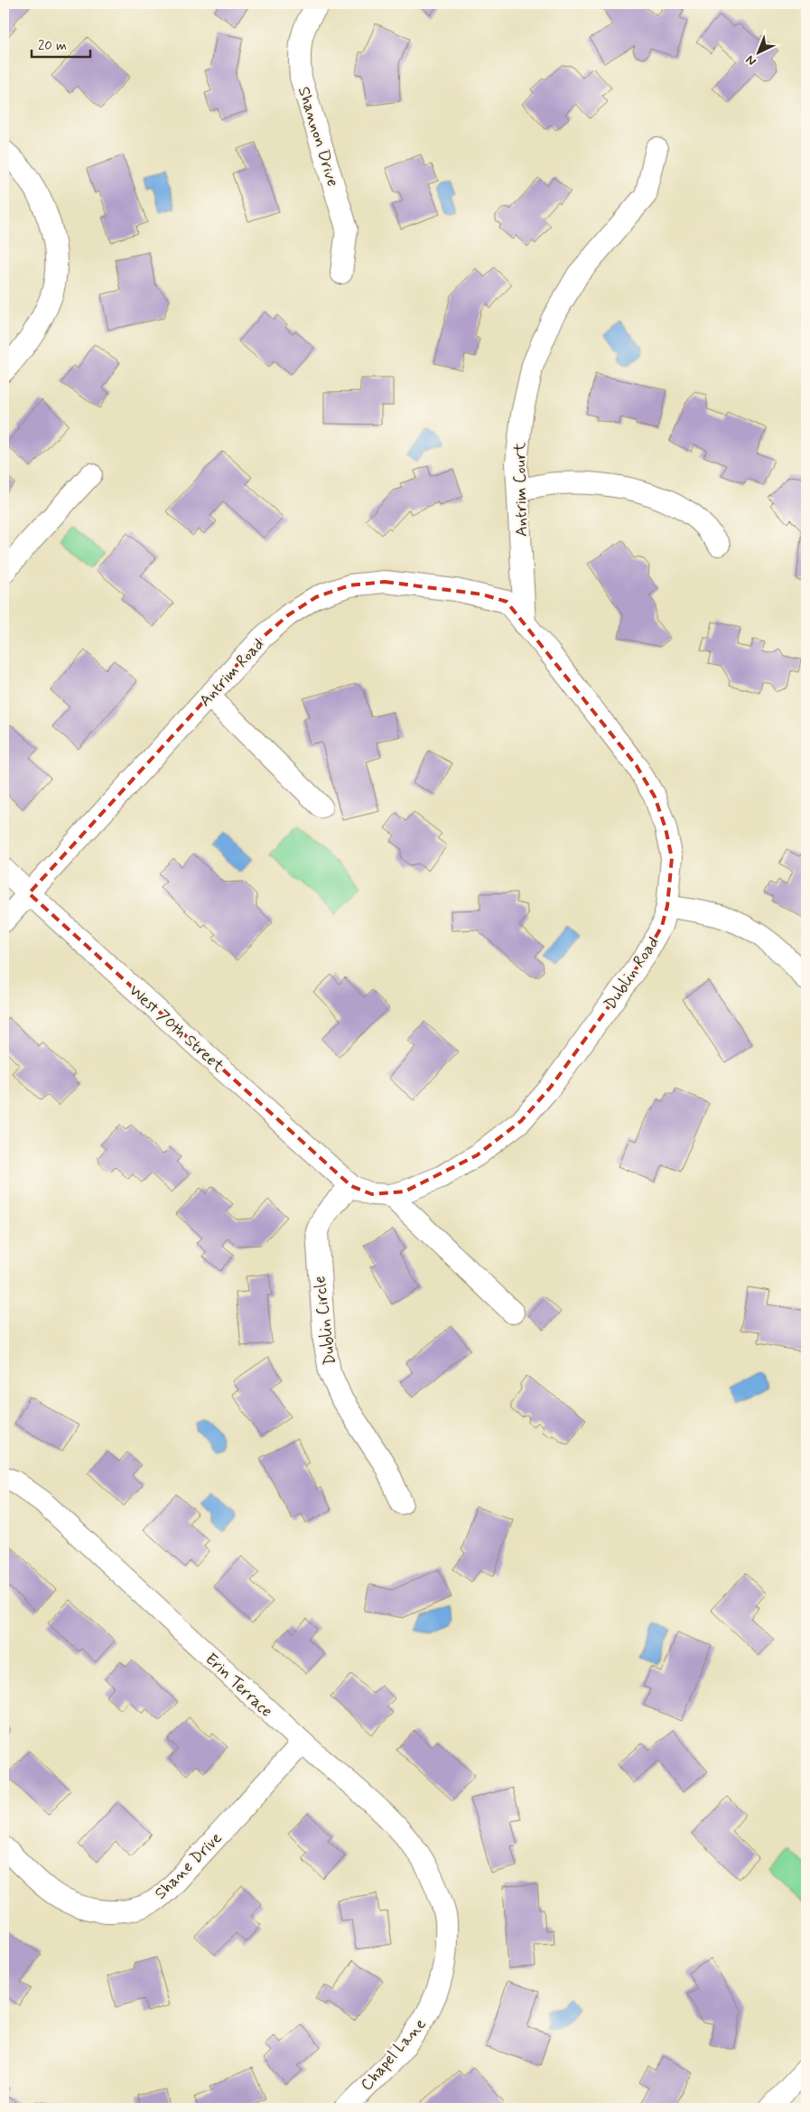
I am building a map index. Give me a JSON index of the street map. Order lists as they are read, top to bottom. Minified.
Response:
{"streets":{"street":["Shannon Drive","Antrim Court","Antrim Road","Dublin Road","West 70th Street","Dublin Circle","Erin Terrace","Shane Drive","Chapel Lane"]},"crossings":[["Antrim Court","Antrim Road"],["Antrim Court","Dublin Road"],["Antrim Road","Dublin Road"],["Antrim Road","West 70th Street"],["Dublin Road","West 70th Street"],["Dublin Road","Dublin Circle"],["West 70th Street","Dublin Circle"],["Erin Terrace","Shane Drive"],["Erin Terrace","Chapel Lane"]],"scale_bar":"20 m","north":"bottom left"}
